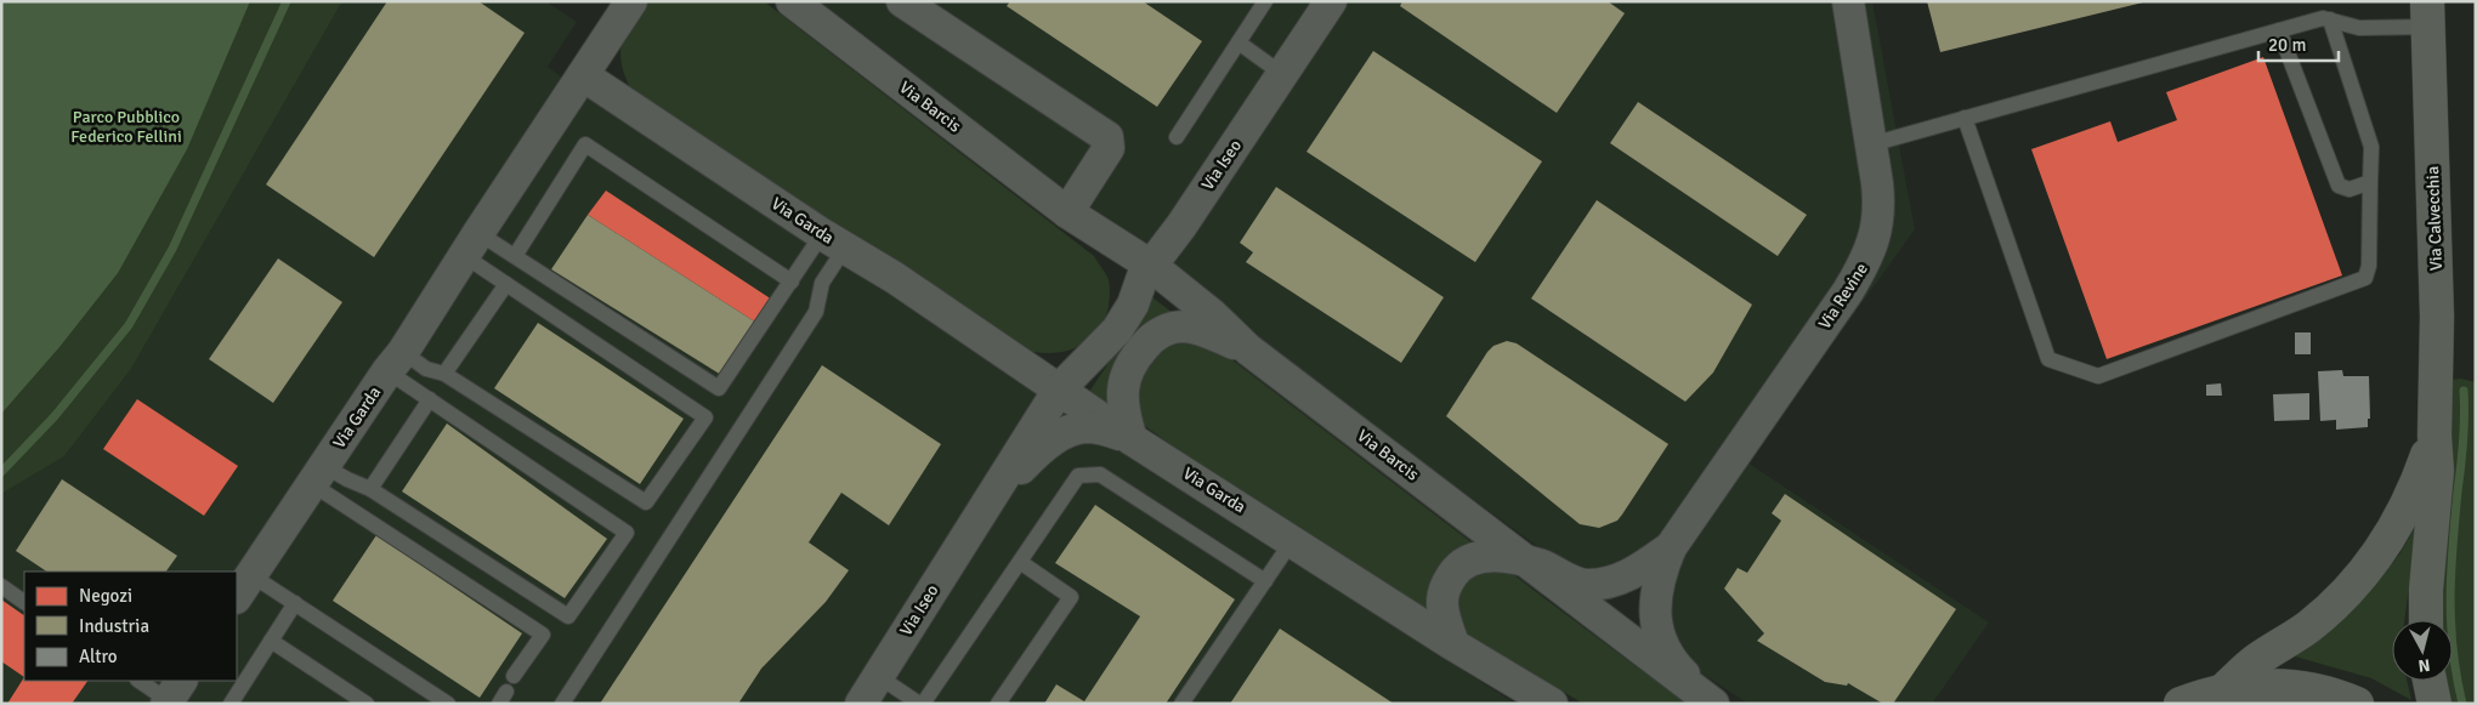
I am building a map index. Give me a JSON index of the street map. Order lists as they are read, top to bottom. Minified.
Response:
{"streets":{"main road":["Via Calvecchia"],"street":["Via Barcis","Via Iseo","Via Garda","Via Revine"]},"crossings":[["Via Barcis","Via Iseo"],["Via Barcis","Via Garda"],["Via Barcis","Via Revine"],["Via Iseo","Via Garda"]],"parks":["Parco Pubblico Federico Fellini"],"legend":["Negozi","Industria","Altro"],"scale_bar":"20 m","north":"bottom"}
